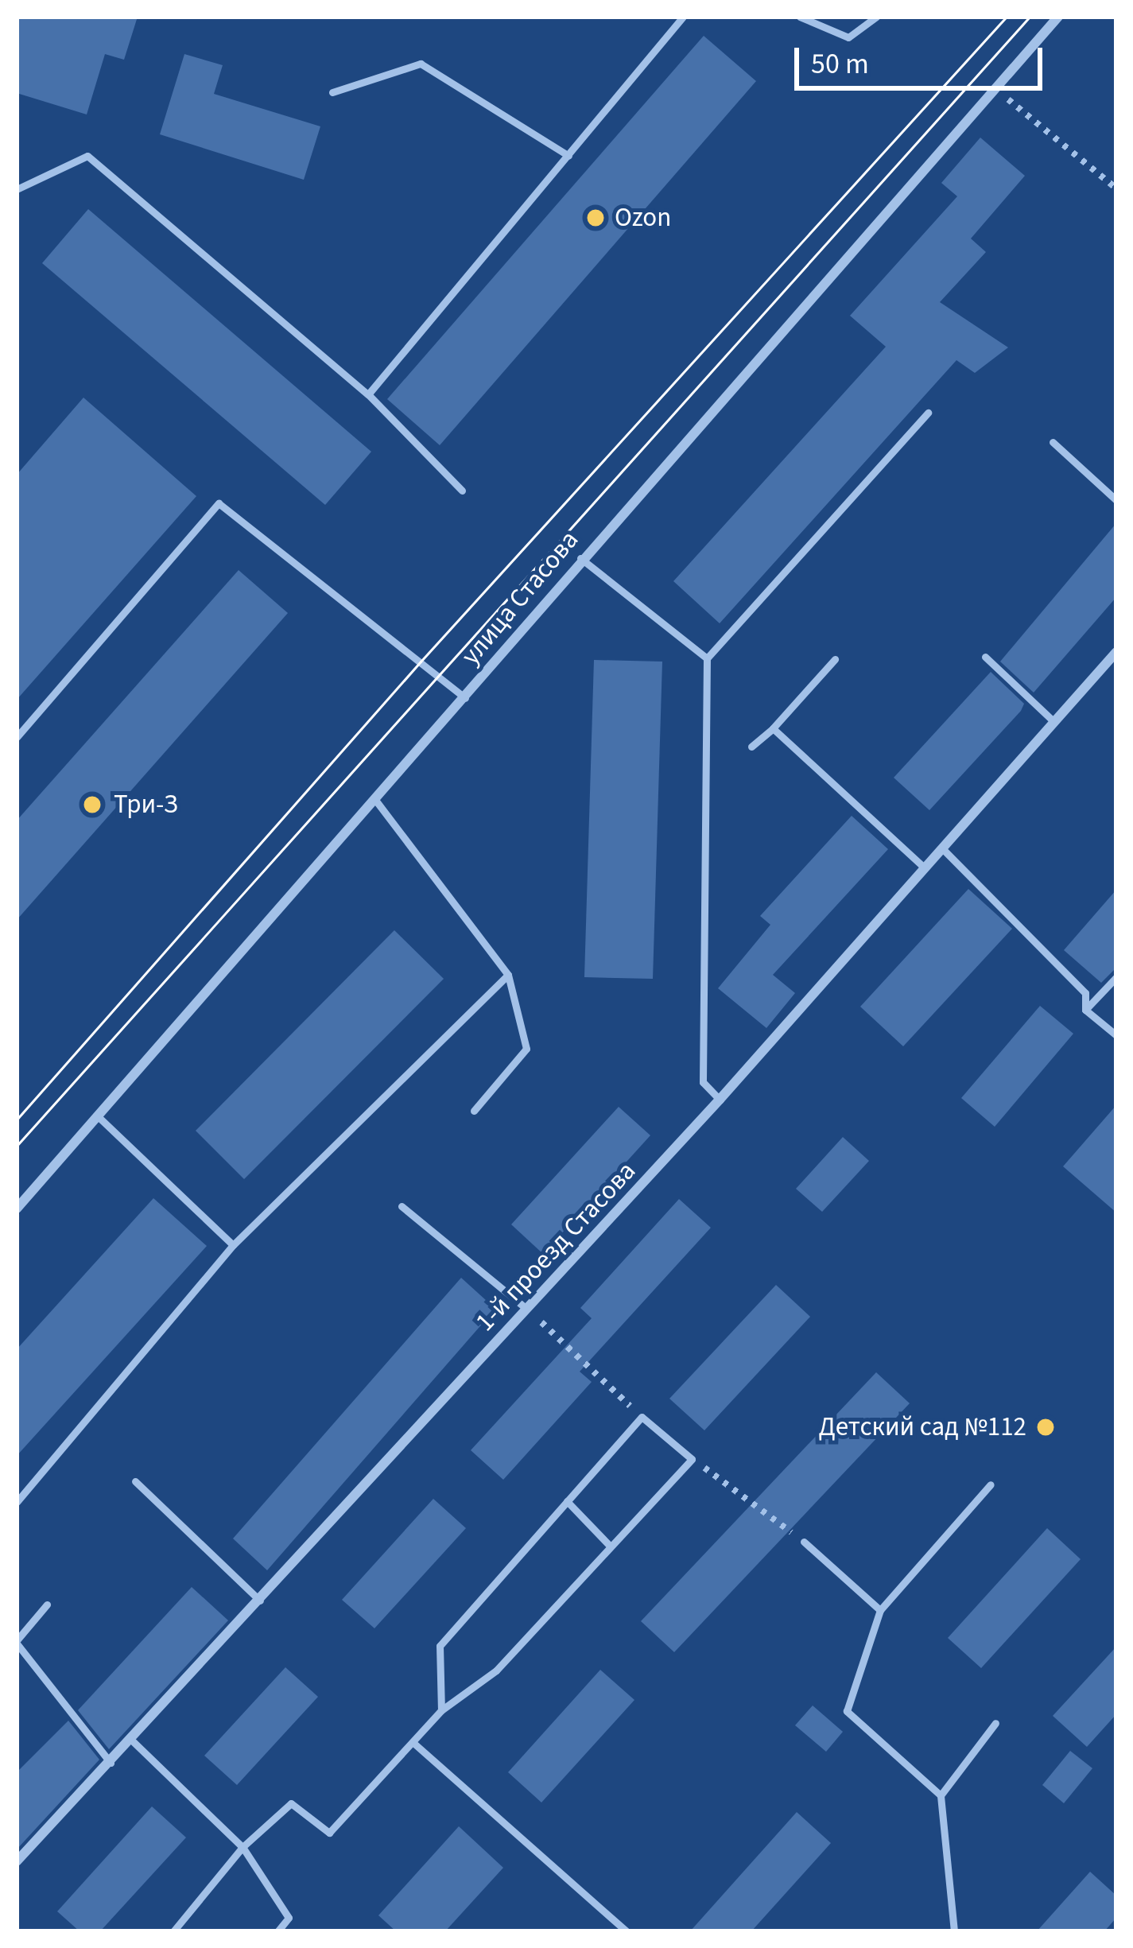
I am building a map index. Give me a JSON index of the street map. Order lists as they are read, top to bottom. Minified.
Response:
{"streets":{"street":["улица Стасова","1-й проезд Стасова"]},"places":["Ozon","Три-З","Детский сад №112"],"scale_bar":"50 m"}
